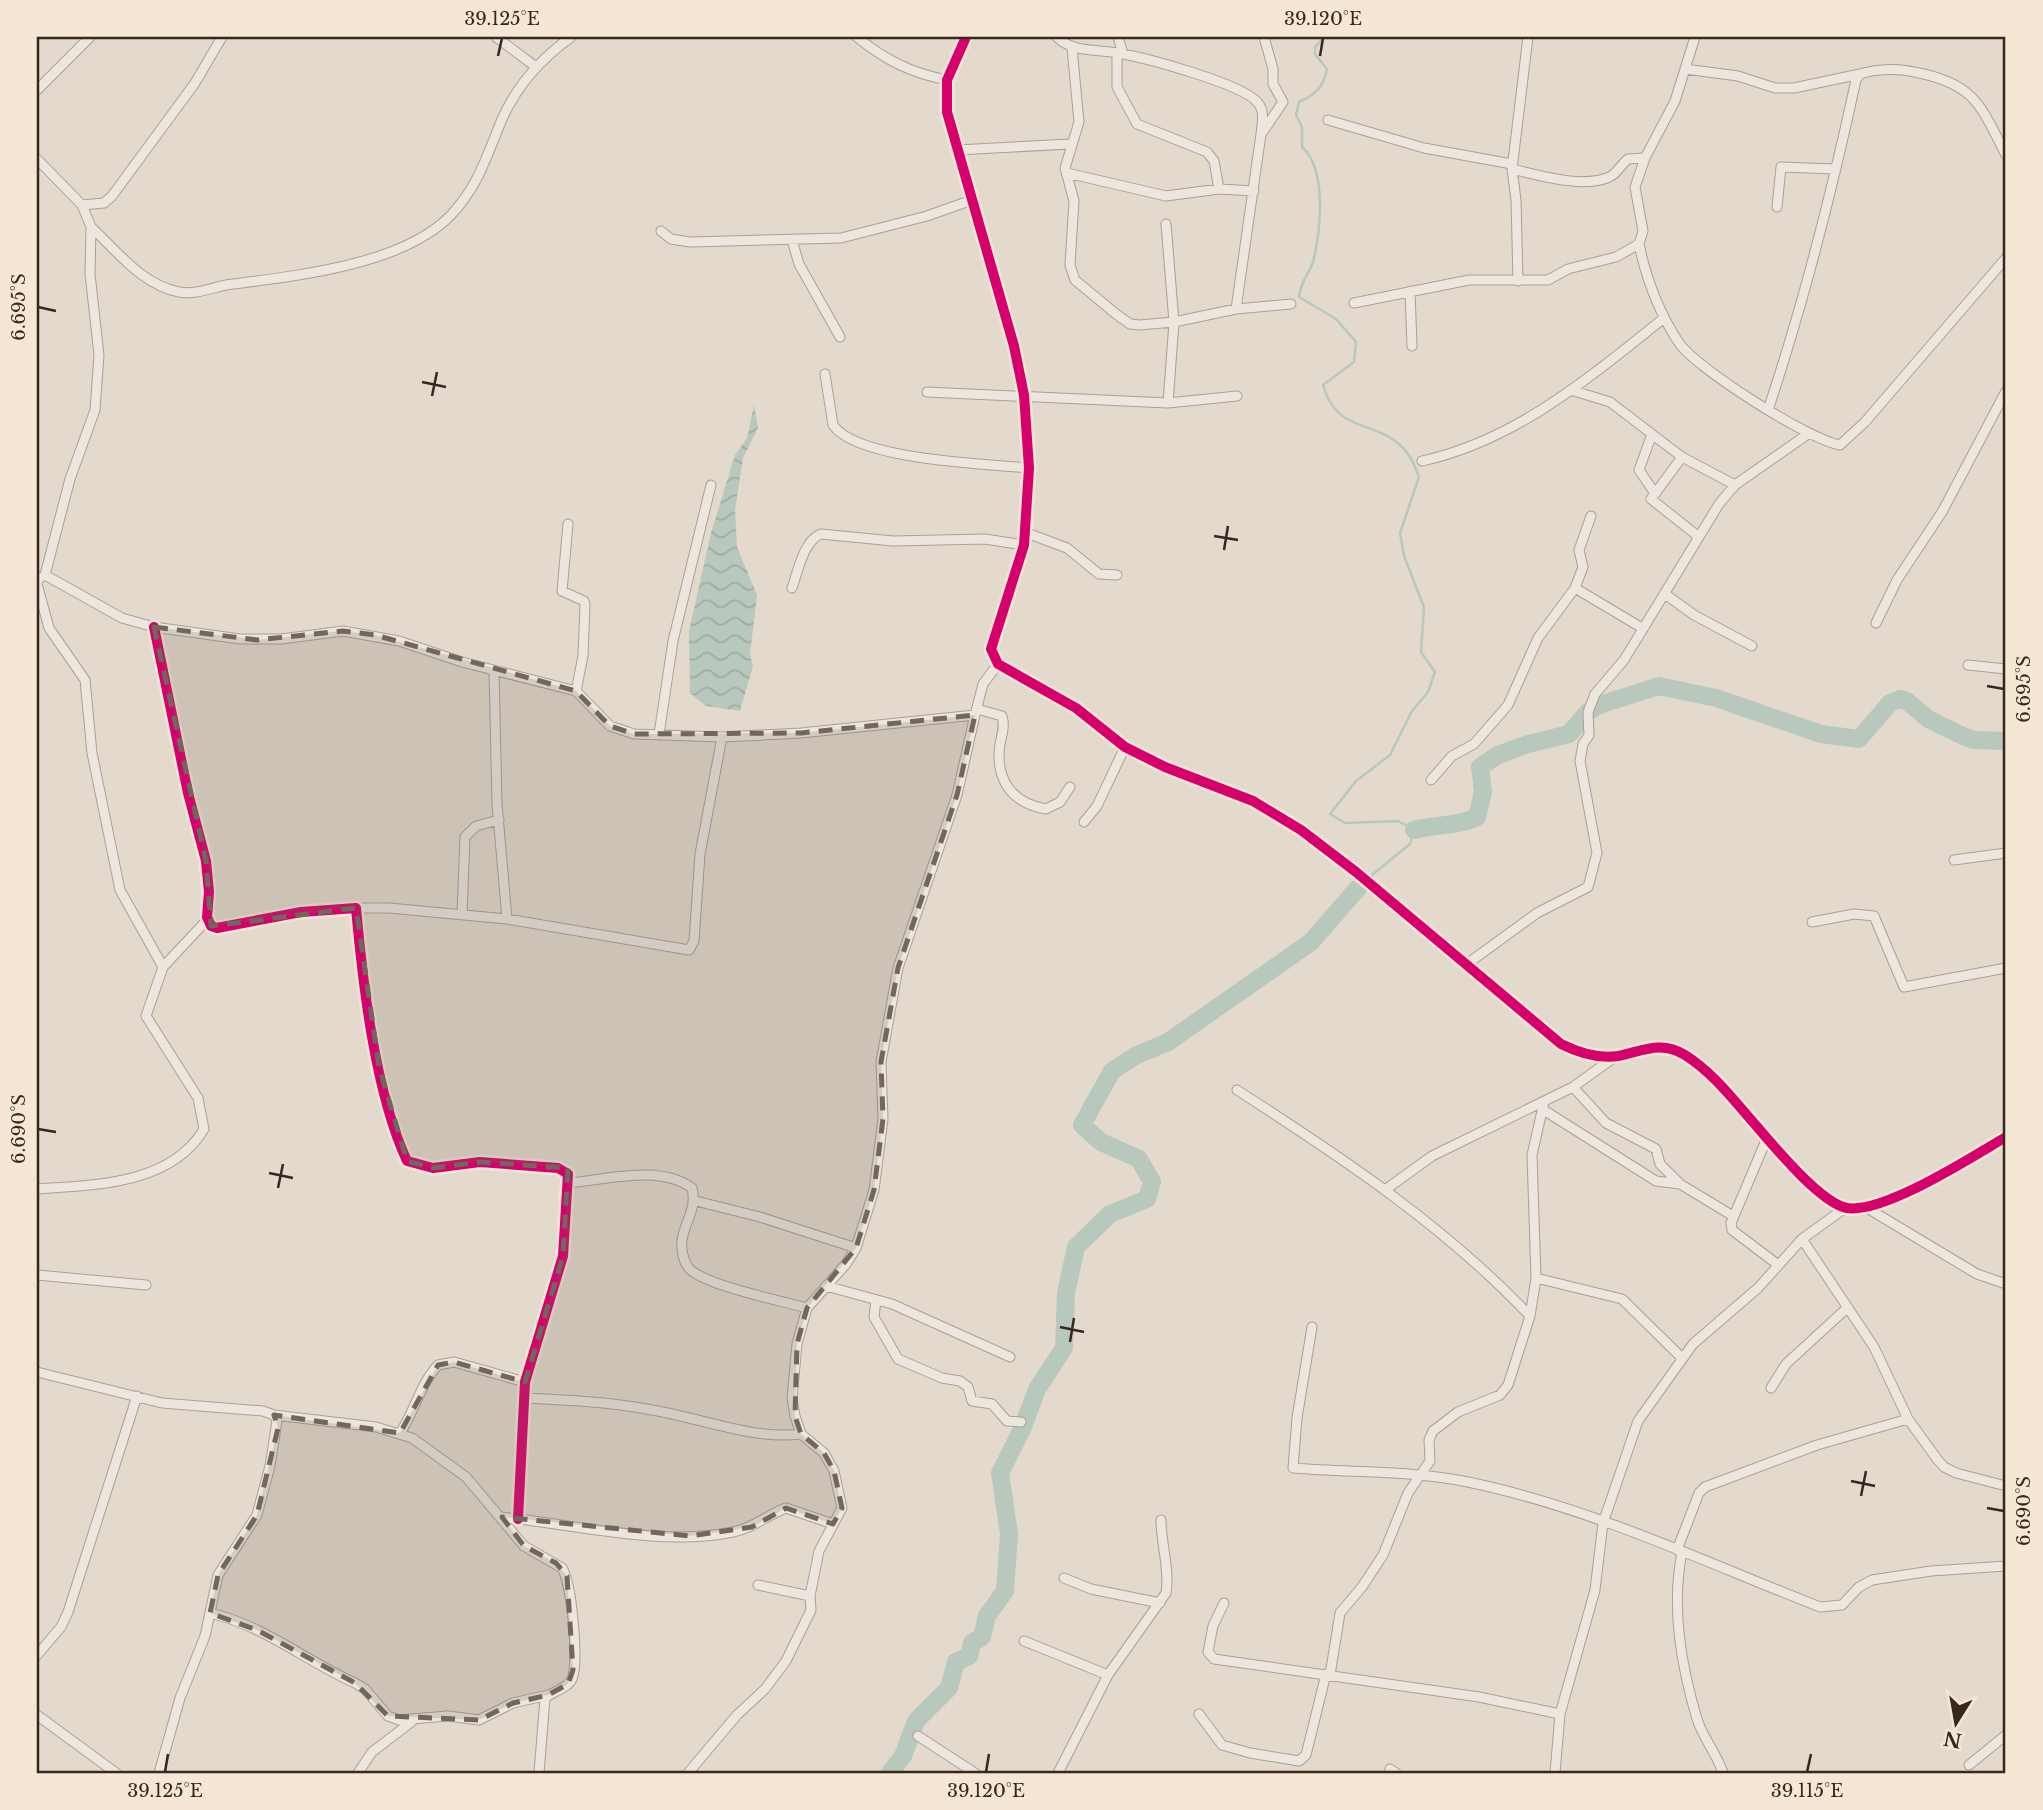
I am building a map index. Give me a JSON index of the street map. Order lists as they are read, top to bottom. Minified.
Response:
{"north":"bottom","coordinates":["39.125°E","39.120°E","6.695°S","6.690°S","39.115°E"]}
